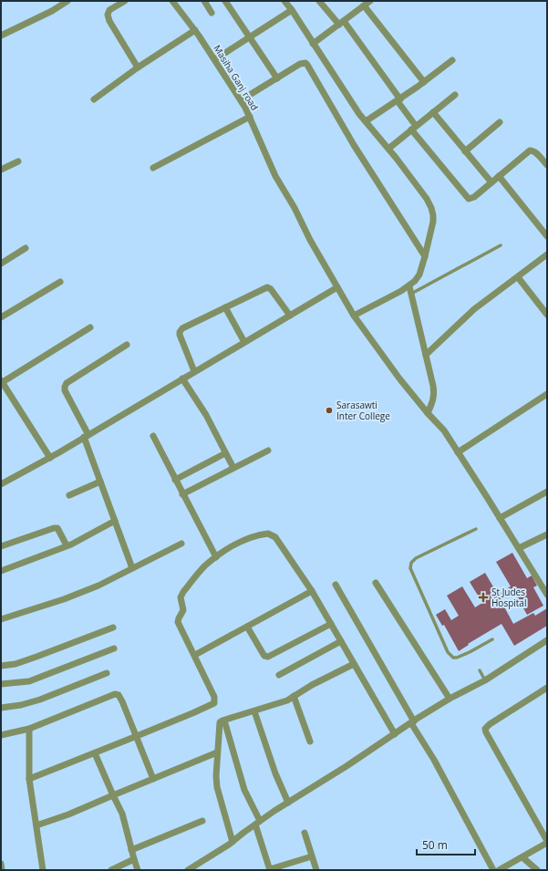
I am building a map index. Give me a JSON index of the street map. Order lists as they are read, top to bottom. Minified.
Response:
{"streets":{"street":["Masiha Ganj road"]},"places":{"other":["Sarasawti Inter College"],"health":["St Judes Hospital"]},"scale_bar":"50 m"}
